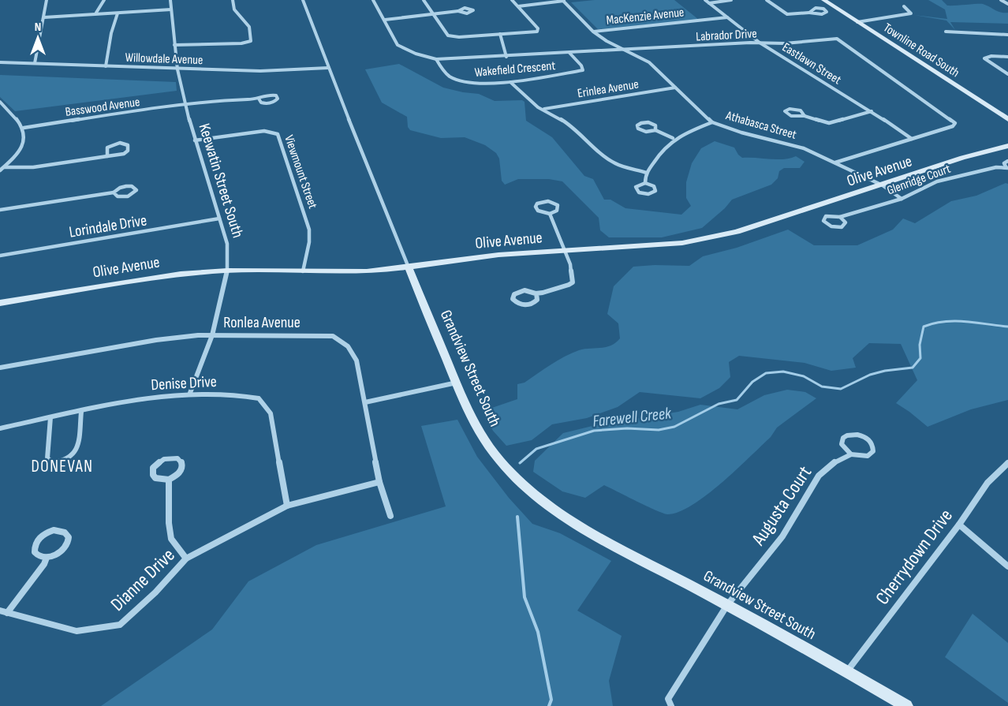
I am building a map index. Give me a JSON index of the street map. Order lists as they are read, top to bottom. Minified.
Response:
{"streets":{"main road":["Townline Road South","Olive Avenue","Grandview Street South"],"street":["MacKenzie Avenue","Labrador Drive","Willowdale Avenue","Eastlawn Street","Wakefield Crescent","Erinlea Avenue","Basswood Avenue","Athabasca Street","Viewmount Street","Glenridge Court","Keewatin Street South","Lorindale Drive","Ronlea Avenue","Denise Drive","Augusta Court","Cherrydown Drive","Dianne Drive"]},"crossings":[["MacKenzie Avenue","Eastlawn Street"],["MacKenzie Avenue","Athabasca Street"],["Labrador Drive","Eastlawn Street"],["Labrador Drive","Wakefield Crescent"],["Labrador Drive","Athabasca Street"],["Willowdale Avenue","Keewatin Street South"],["Willowdale Avenue","Grandview Street South"],["Erinlea Avenue","Athabasca Street"],["Basswood Avenue","Keewatin Street South"],["Athabasca Street","Olive Avenue"],["Athabasca Street","Glenridge Court"],["Olive Avenue","Viewmount Street"],["Olive Avenue","Keewatin Street South"],["Olive Avenue","Grandview Street South"],["Viewmount Street","Keewatin Street South"],["Keewatin Street South","Lorindale Drive"],["Keewatin Street South","Ronlea Avenue"],["Keewatin Street South","Denise Drive"],["Ronlea Avenue","Dianne Drive"],["Grandview Street South","Augusta Court"],["Grandview Street South","Cherrydown Drive"],["Denise Drive","Dianne Drive"]],"districts":["DONEVAN"],"water":["Farewell Creek"],"north":"top"}
